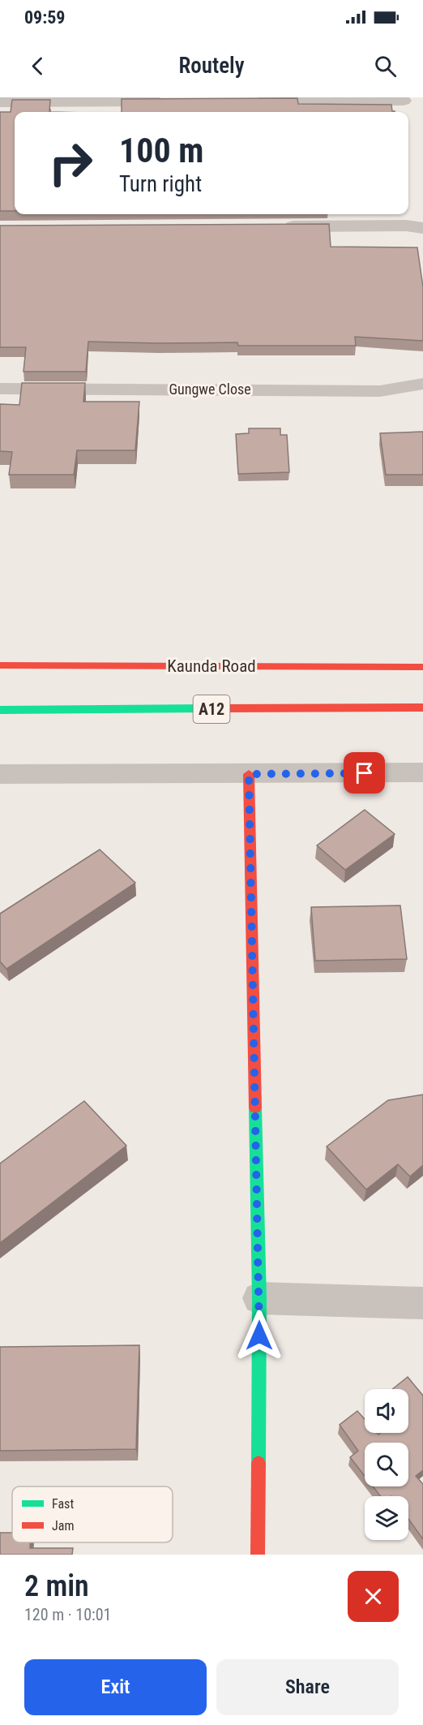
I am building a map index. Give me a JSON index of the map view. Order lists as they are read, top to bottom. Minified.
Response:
{"streets":{"main road":["Kaunda Road","A12"],"street":["Gungwe Close"]},"legend":["Fast","Jam"],"page":{"status":"09:59","header":"Routely","turn":["100 m","Turn right"],"heading":["2 min","120 m · 10:01"],"buttons":["Exit","Share"]}}
